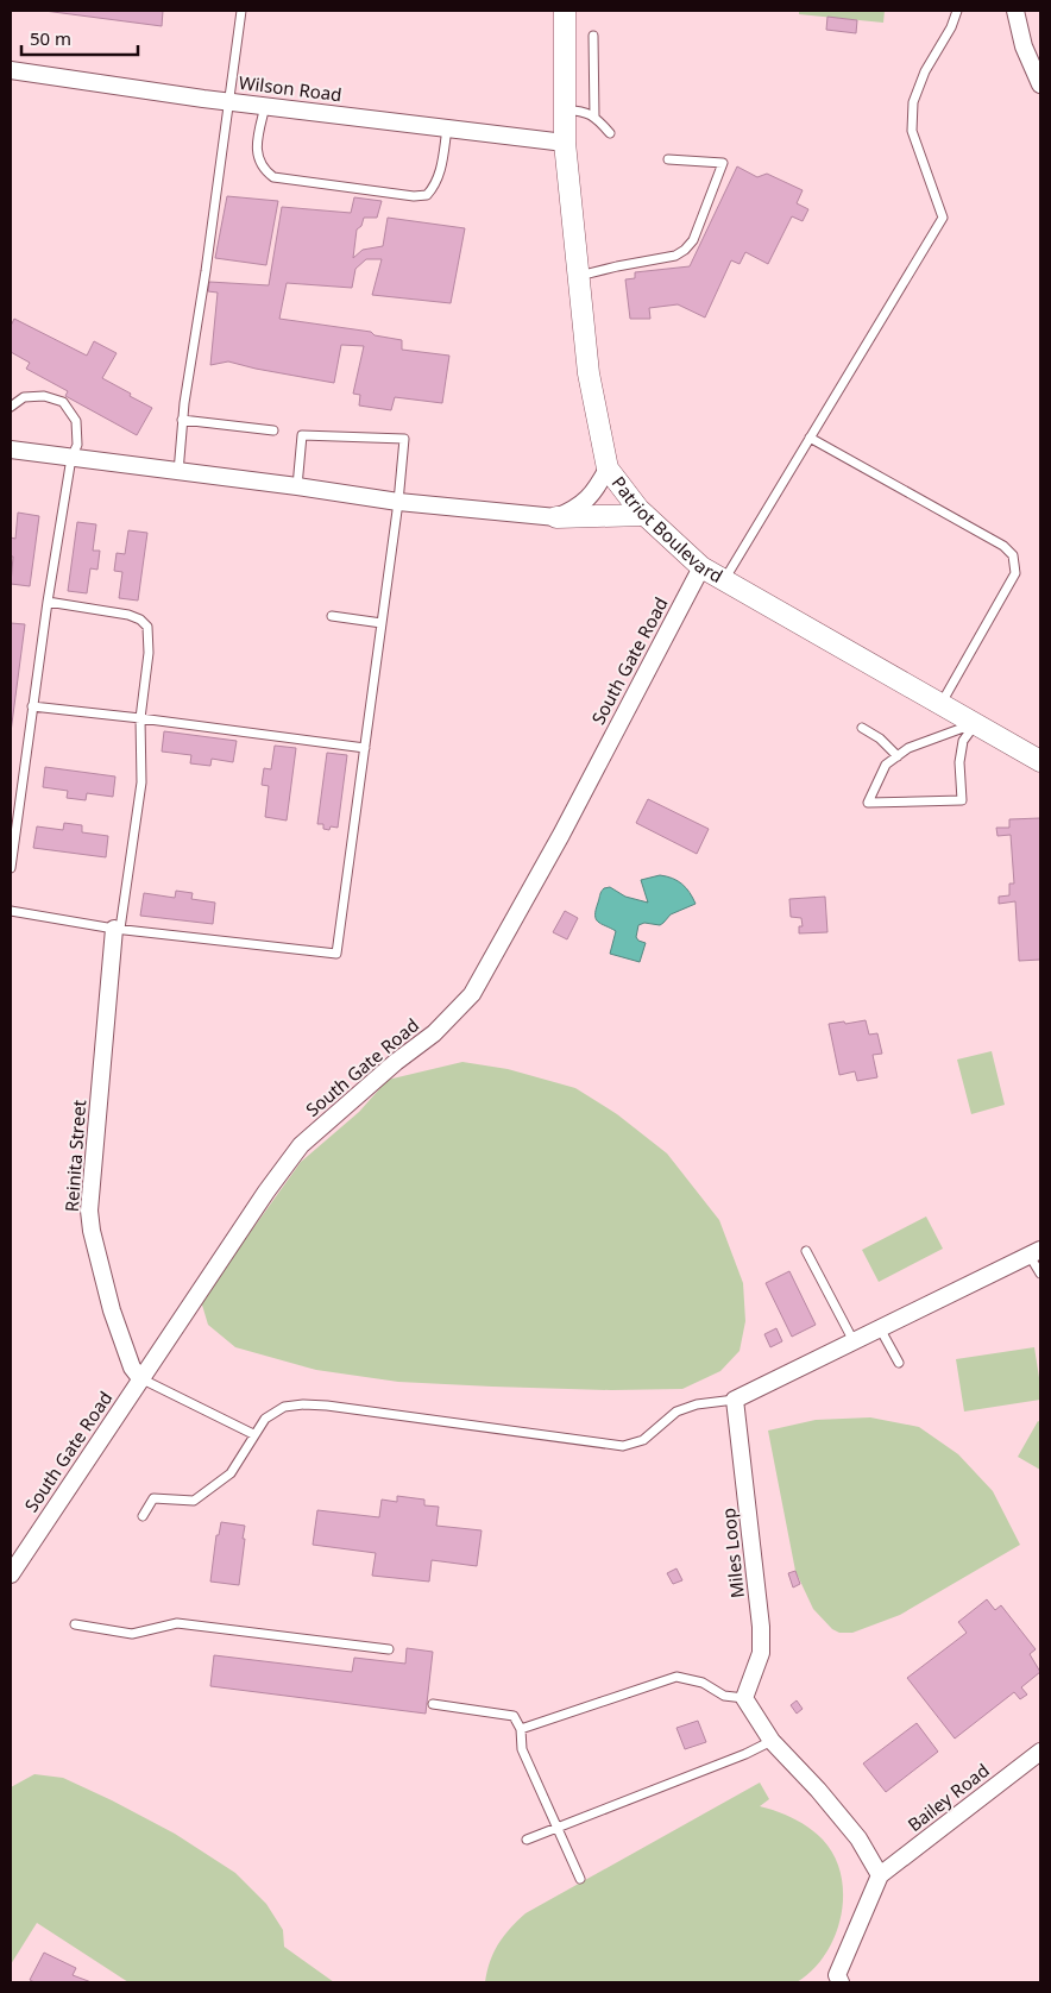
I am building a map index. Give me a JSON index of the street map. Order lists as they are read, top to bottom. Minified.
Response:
{"streets":{"street":["Wilson Road","Patriot Boulevard","South Gate Road","Reinita Street","Miles Loop","Bailey Road"]},"crossings":[["Wilson Road","Patriot Boulevard"],["Patriot Boulevard","South Gate Road"],["South Gate Road","Reinita Street"]],"scale_bar":"50 m"}
